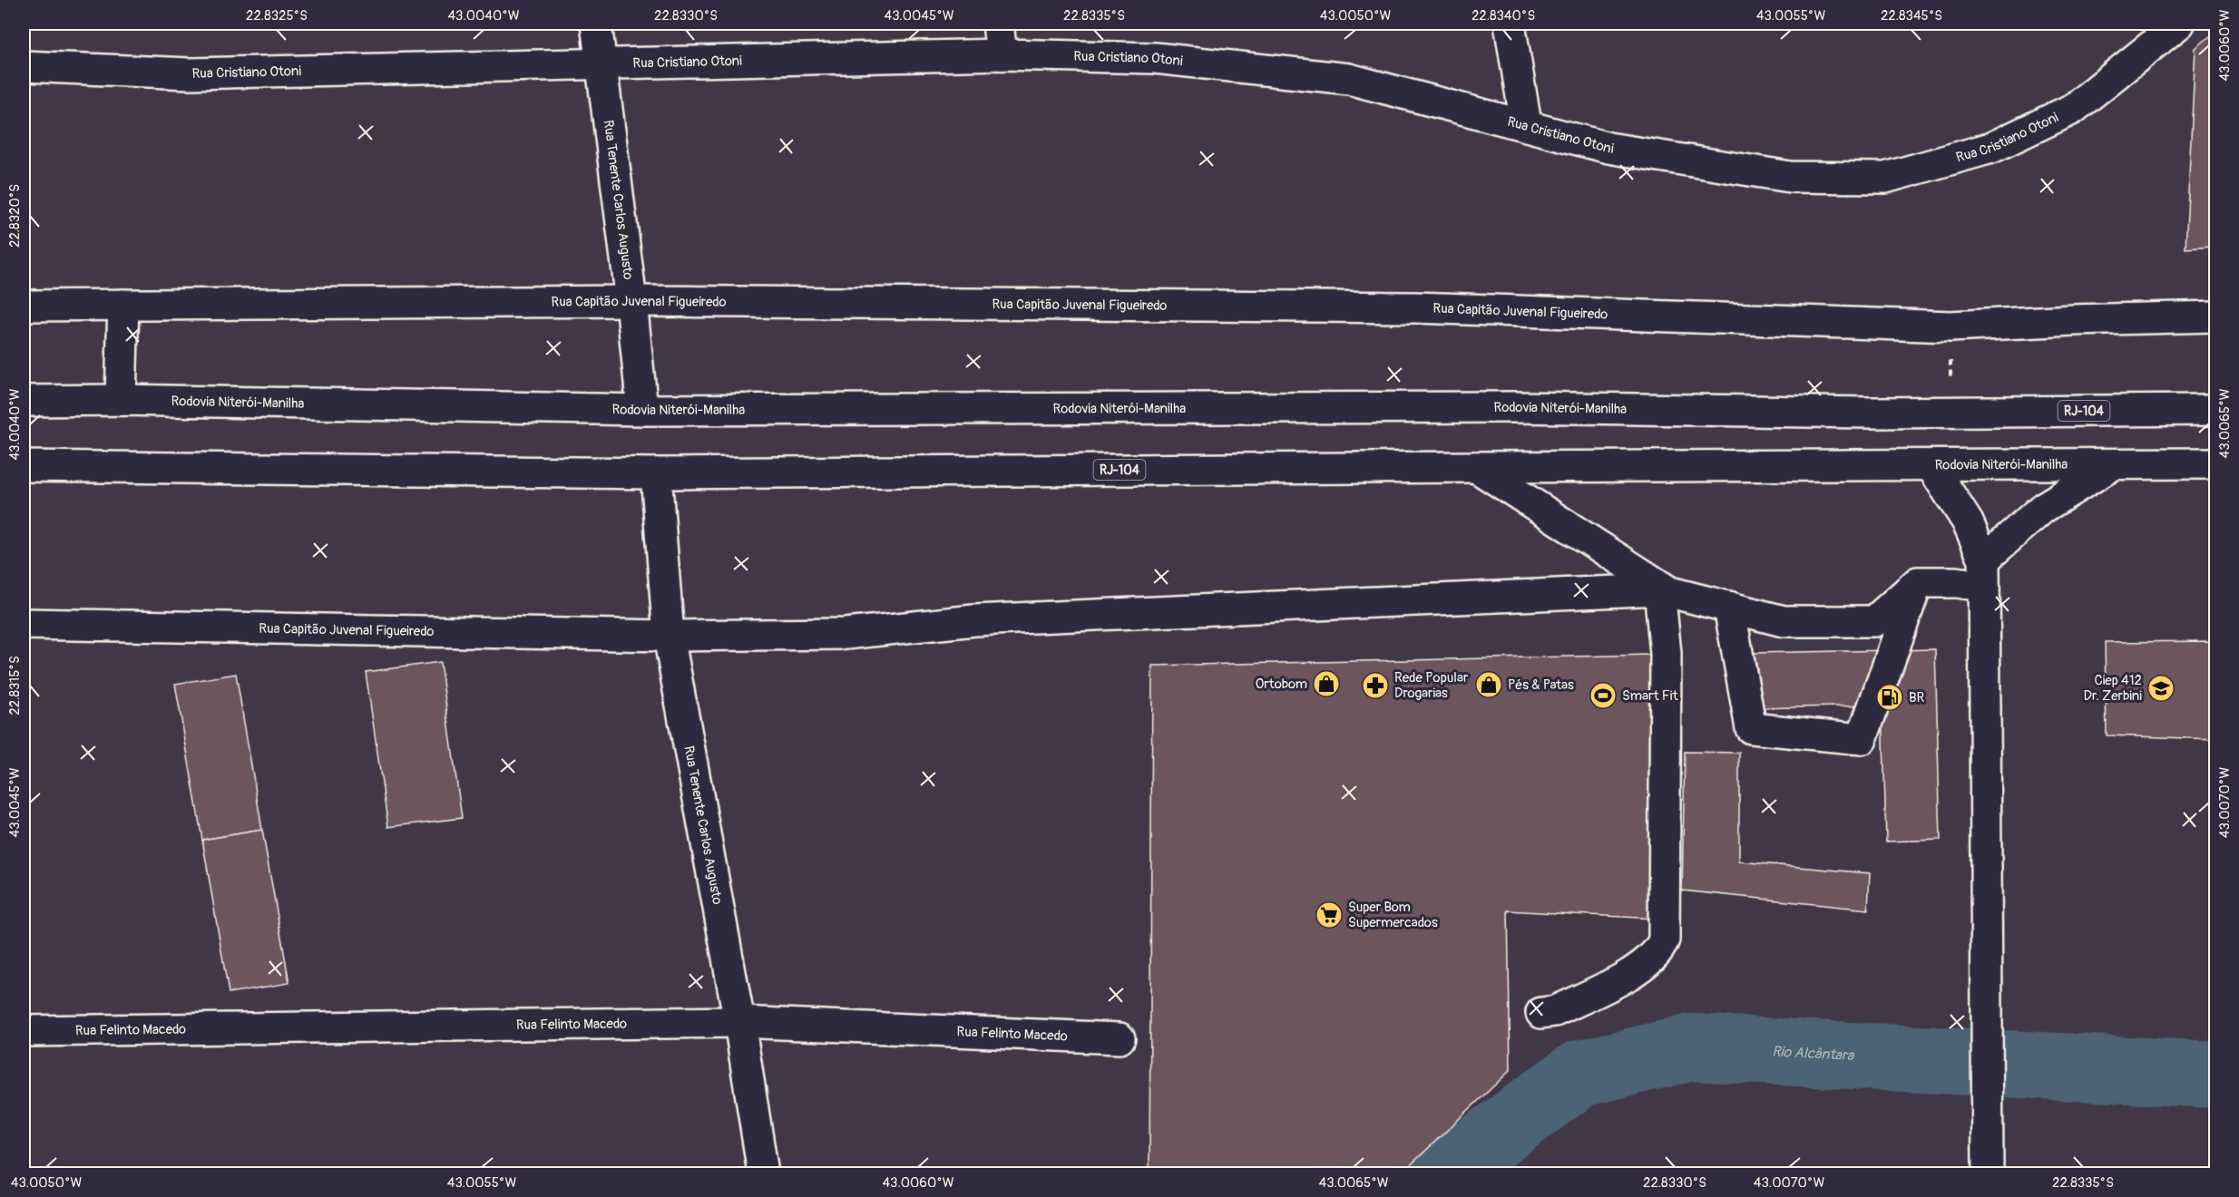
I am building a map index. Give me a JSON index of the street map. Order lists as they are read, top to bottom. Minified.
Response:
{"streets":{"main road":["Rua Cristiano Otoni","Rua Tenente Carlos Augusto","Rua Capitão Juvenal Figueiredo","Rodovia Niterói-Manilha","RJ-104","Rua Felinto Macedo"]},"crossings":[["Rua Cristiano Otoni","Rua Tenente Carlos Augusto"],["Rua Tenente Carlos Augusto","Rua Capitão Juvenal Figueiredo"],["Rua Tenente Carlos Augusto","Rodovia Niterói-Manilha"],["Rua Tenente Carlos Augusto","Rua Felinto Macedo"]],"water":["Rio Alcântara"],"places":{"shop":["Ortobom","Pés & Patas"],"pharmacy":["Rede Popular Drogarias"],"school or university":["Ciep 412 Dr. Zerbini"],"sports":["Smart Fit"],"fuel station":["BR"],"supermarket":["Super Bom Supermercados"]},"coordinates":["22.8325°S","43.0040°W","22.8330°S","43.0045°W","22.8335°S","43.0050°W","22.8340°S","43.0055°W","22.8345°S","43.0060°W","22.8320°S","43.0065°W","22.8315°S","43.0070°W"]}
